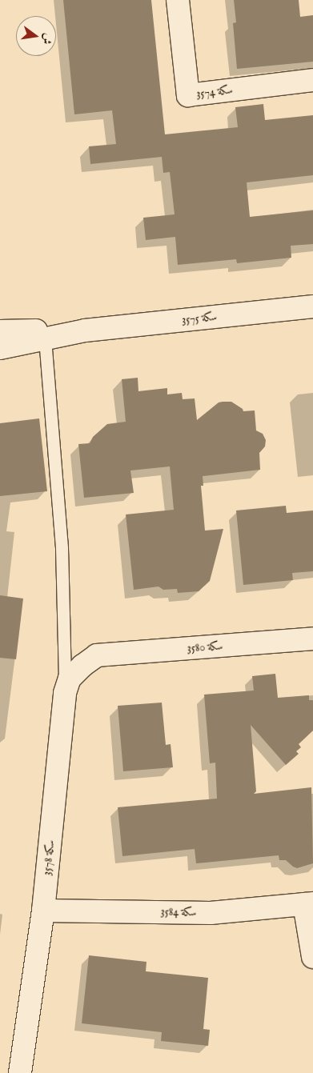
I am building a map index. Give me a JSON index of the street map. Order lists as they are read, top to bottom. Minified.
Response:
{"streets":{"street":["سكة 3574","سكة 3575","سكة 3580","سكة 3578","سكة 3584"]},"crossings":[["سكة 3580","سكة 3578"],["سكة 3578","سكة 3584"]],"north":"right"}
